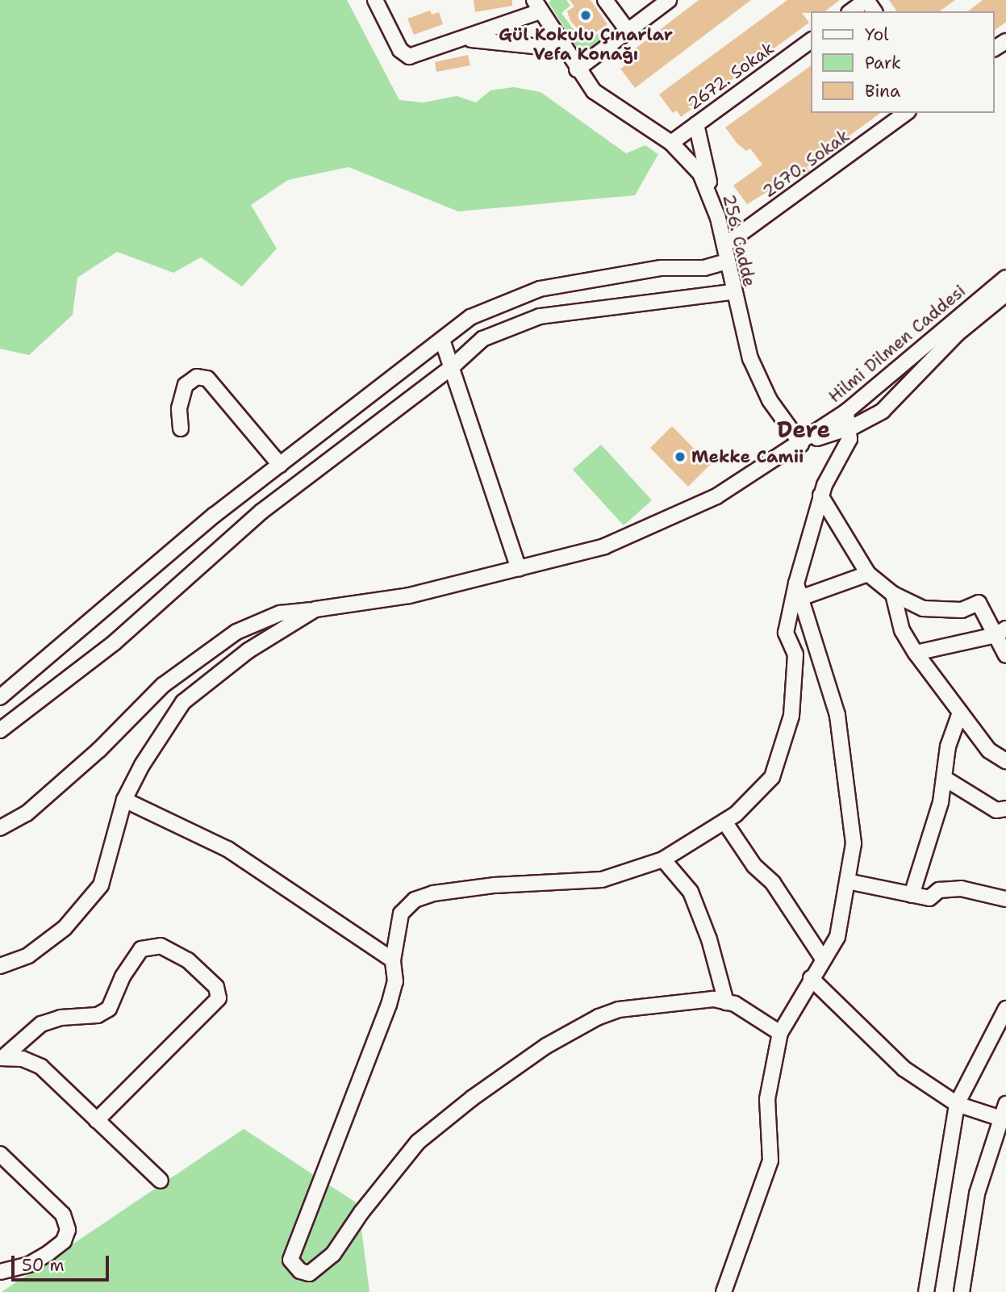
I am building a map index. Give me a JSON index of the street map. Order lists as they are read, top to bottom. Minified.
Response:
{"streets":{"street":["2672. Sokak","2670. Sokak","256. Cadde","Hilmi Dilmen Caddesi"]},"crossings":[["2672. Sokak","256. Cadde"],["2670. Sokak","256. Cadde"],["256. Cadde","Hilmi Dilmen Caddesi"]],"districts":["Dere"],"places":["Gül Kokulu Çınarlar Vefa Konağı","Mekke Camii"],"legend":["Yol","Park","Bina"],"scale_bar":"50 m"}
